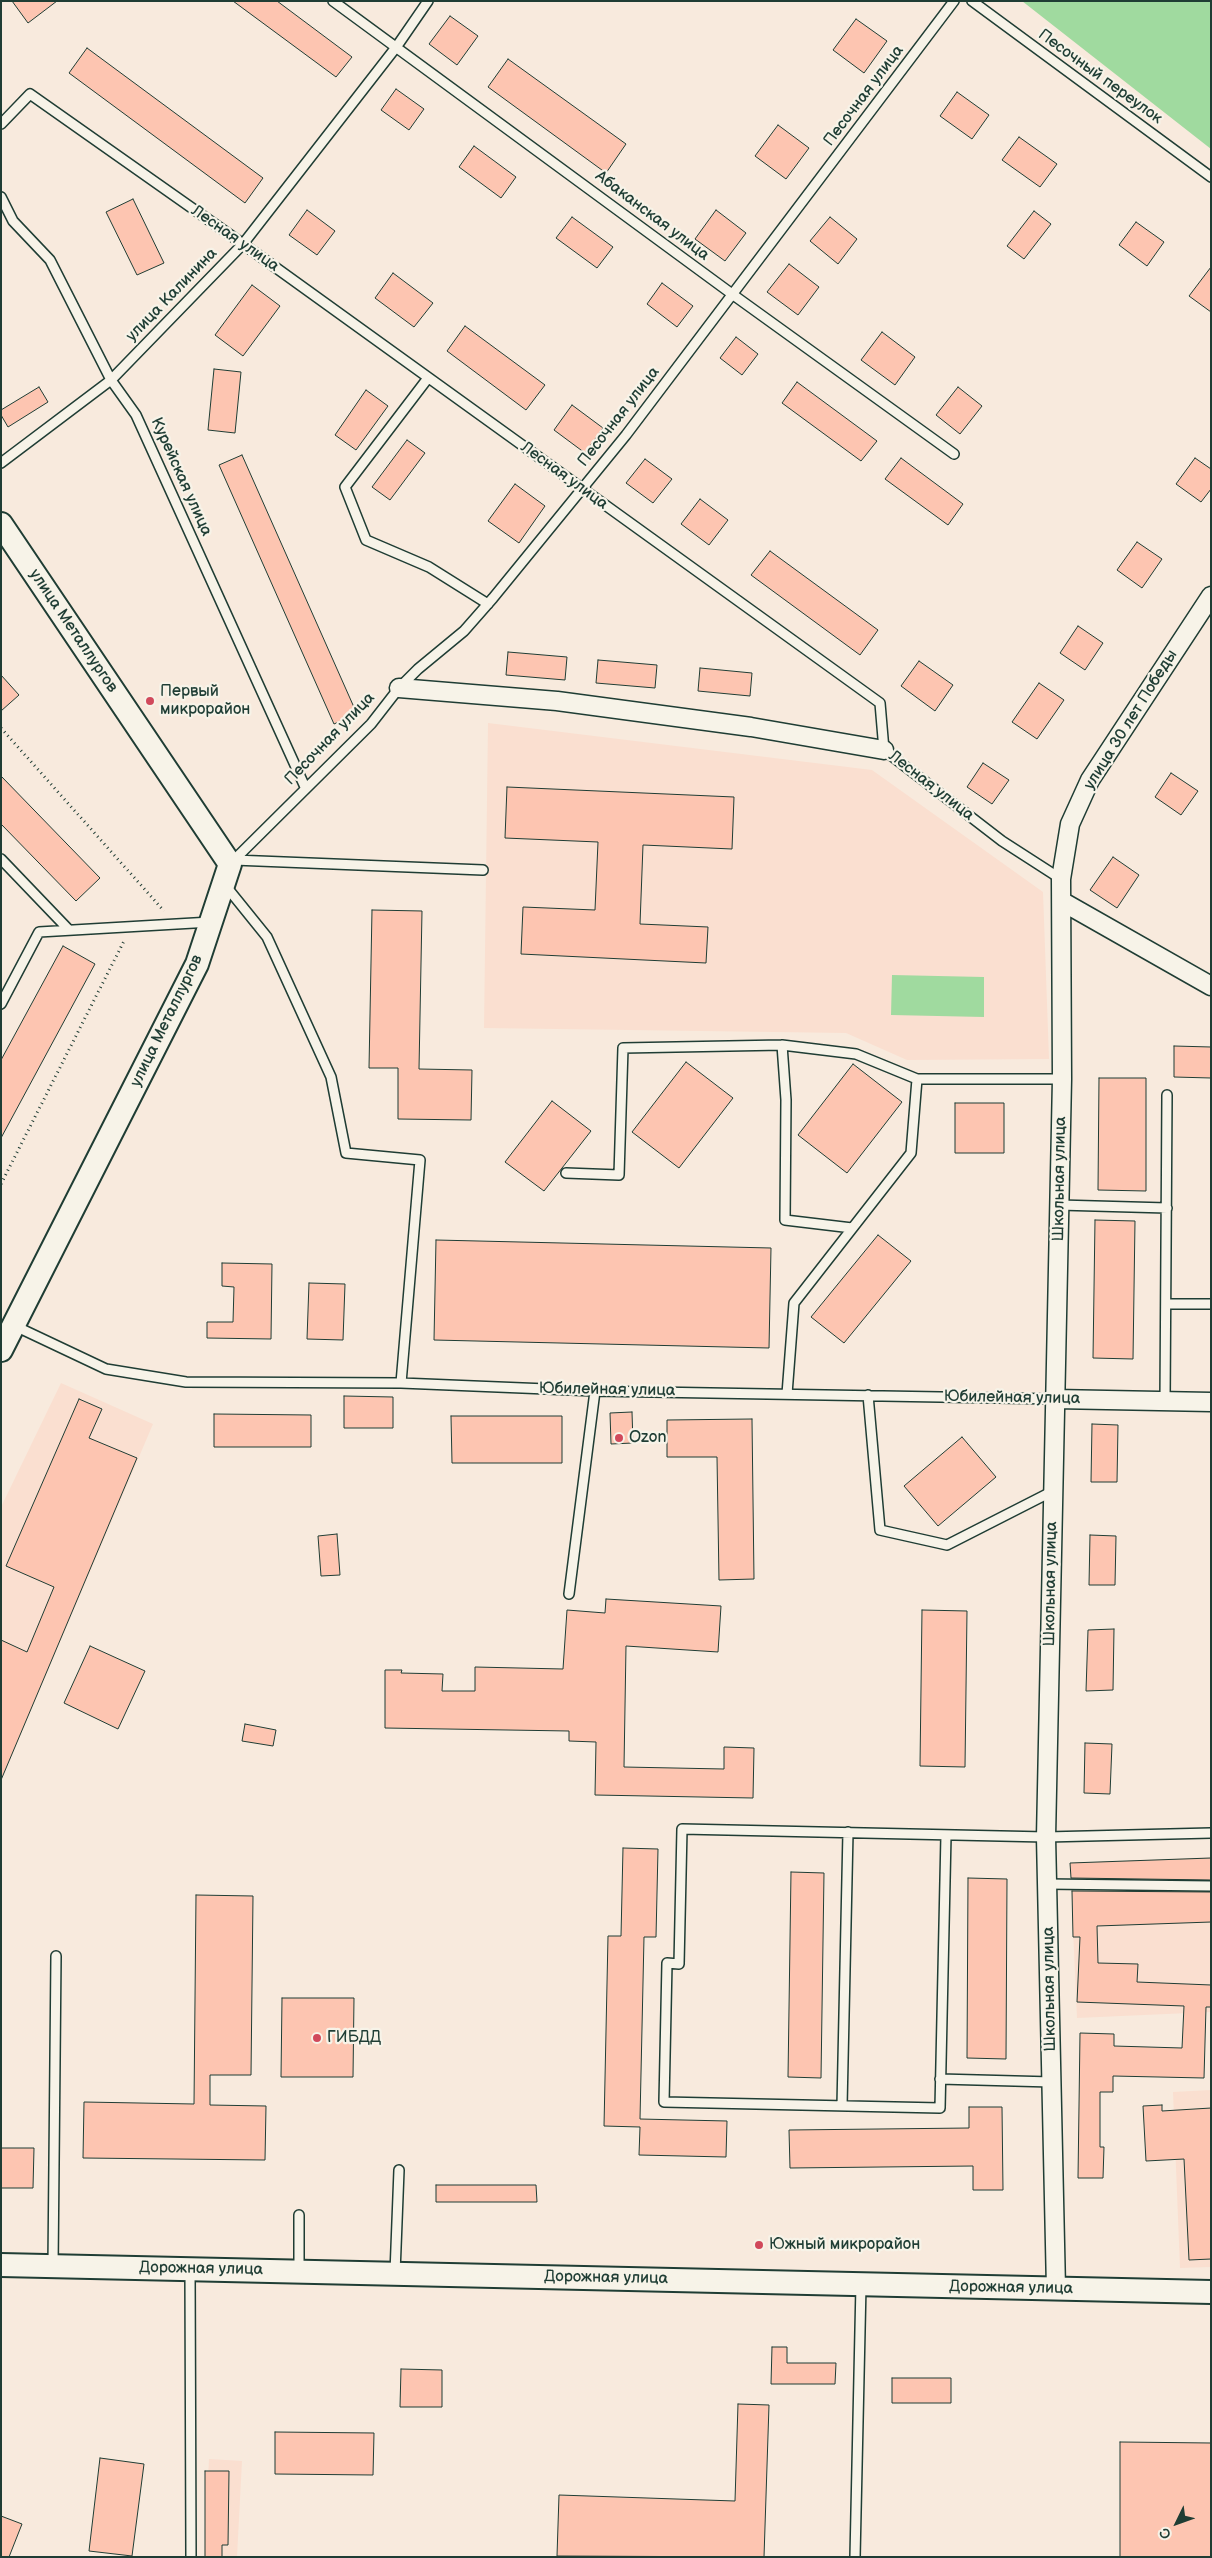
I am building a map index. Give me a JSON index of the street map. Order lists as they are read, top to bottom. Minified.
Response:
{"streets":{"street":["улица Металлургов","улица 30 лет Победы","Школьная улица","Юбилейная улица","Дорожная улица"],"lane":["Песочный переулок","Песочная улица","Абаканская улица","Лесная улица","улица Калинина","Курейская улица"]},"crossings":[["Песочная улица","Абаканская улица"],["Песочная улица","Лесная улица"],["Песочная улица","Курейская улица"],["Песочная улица","улица Металлургов"],["Абаканская улица","улица Калинина"],["Лесная улица","улица Калинина"],["Лесная улица","улица 30 лет Победы"],["Лесная улица","Школьная улица"],["улица Калинина","Курейская улица"],["улица Металлургов","Юбилейная улица"],["улица 30 лет Победы","Школьная улица"],["Школьная улица","Юбилейная улица"],["Школьная улица","Дорожная улица"]],"places":["Первый микрорайон","Ozon","ГИБДД","Южный микрорайон"],"north":"bottom left"}
